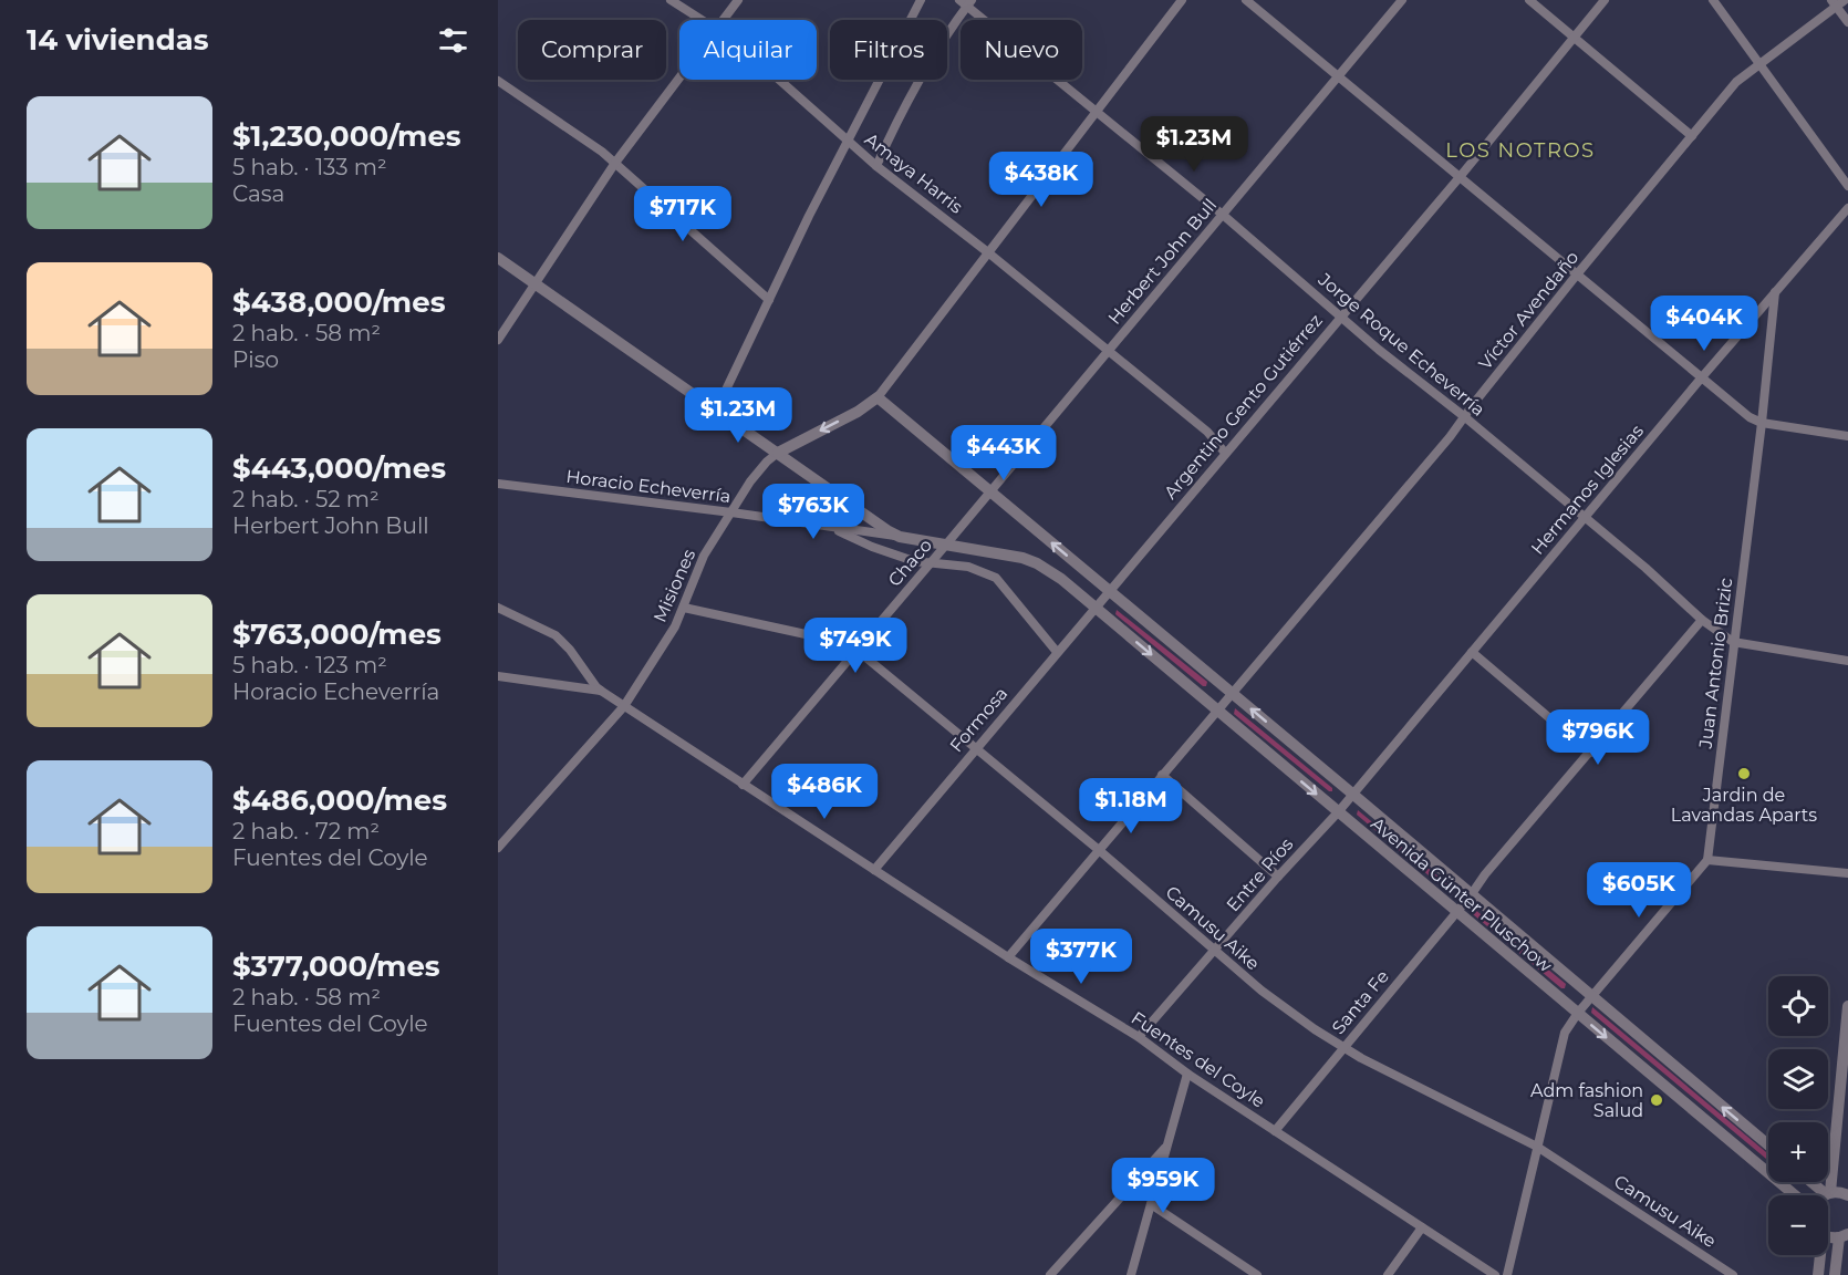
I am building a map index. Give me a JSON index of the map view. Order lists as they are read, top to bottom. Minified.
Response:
{"streets":{"street":["Amaya Harris","Herbert John Bull","Víctor Avendaño","Jorge Roque Echeverría","Argentino Gento Gutiérrez","Horacio Echeverría","Hermanos Iglesias","Chaco","Misiones","Juan Antonio Brizic","Formosa","Entre Ríos","Avenida Günter Pluschow","Camusu Aike","Santa Fe","Fuentes del Coyle"]},"crossings":[["Amaya Harris","Herbert John Bull"],["Amaya Harris","Argentino Gento Gutiérrez"],["Herbert John Bull","Jorge Roque Echeverría"],["Herbert John Bull","Horacio Echeverría"],["Herbert John Bull","Chaco"],["Herbert John Bull","Avenida Günter Pluschow"],["Víctor Avendaño","Jorge Roque Echeverría"],["Víctor Avendaño","Avenida Günter Pluschow"],["Víctor Avendaño","Camusu Aike"],["Víctor Avendaño","Fuentes del Coyle"],["Jorge Roque Echeverría","Argentino Gento Gutiérrez"],["Jorge Roque Echeverría","Hermanos Iglesias"],["Jorge Roque Echeverría","Juan Antonio Brizic"],["Jorge Roque Echeverría","Santa Fe"],["Argentino Gento Gutiérrez","Formosa"],["Argentino Gento Gutiérrez","Avenida Günter Pluschow"],["Horacio Echeverría","Chaco"],["Horacio Echeverría","Misiones"],["Horacio Echeverría","Formosa"],["Horacio Echeverría","Avenida Günter Pluschow"],["Hermanos Iglesias","Juan Antonio Brizic"],["Hermanos Iglesias","Entre Ríos"],["Hermanos Iglesias","Avenida Günter Pluschow"],["Chaco","Camusu Aike"],["Chaco","Fuentes del Coyle"],["Misiones","Avenida Günter Pluschow"],["Misiones","Camusu Aike"],["Misiones","Fuentes del Coyle"],["Formosa","Avenida Günter Pluschow"],["Formosa","Camusu Aike"],["Formosa","Fuentes del Coyle"],["Entre Ríos","Avenida Günter Pluschow"],["Entre Ríos","Camusu Aike"],["Entre Ríos","Fuentes del Coyle"],["Avenida Günter Pluschow","Santa Fe"],["Camusu Aike","Santa Fe"],["Santa Fe","Fuentes del Coyle"]],"districts":["LOS NOTROS"],"places":["Jardin de Lavandas Aparts","Adm fashion Salud"],"page":{"heading":"14 viviendas","chip":["Comprar","Alquilar","Filtros","Nuevo"],"list":[{"name":"$1,230,000/mes","note":"5 hab. · 133 m² · Casa"},{"name":"$438,000/mes","note":"2 hab. · 58 m² · Piso"},{"name":"$443,000/mes","note":"2 hab. · 52 m² · Herbert John Bull"},{"name":"$763,000/mes","note":"5 hab. · 123 m² · Horacio Echeverría"},{"name":"$486,000/mes","note":"2 hab. · 72 m² · Fuentes del Coyle"},{"name":"$377,000/mes","note":"2 hab. · 58 m² · Fuentes del Coyle"}],"price":["$1.23M","$438K","$717K","$404K","$1.23M","$443K","$763K","$749K","$796K","$486K","$1.18M","$605K","$377K","$959K"],"map_buttons":["+","−"]}}
